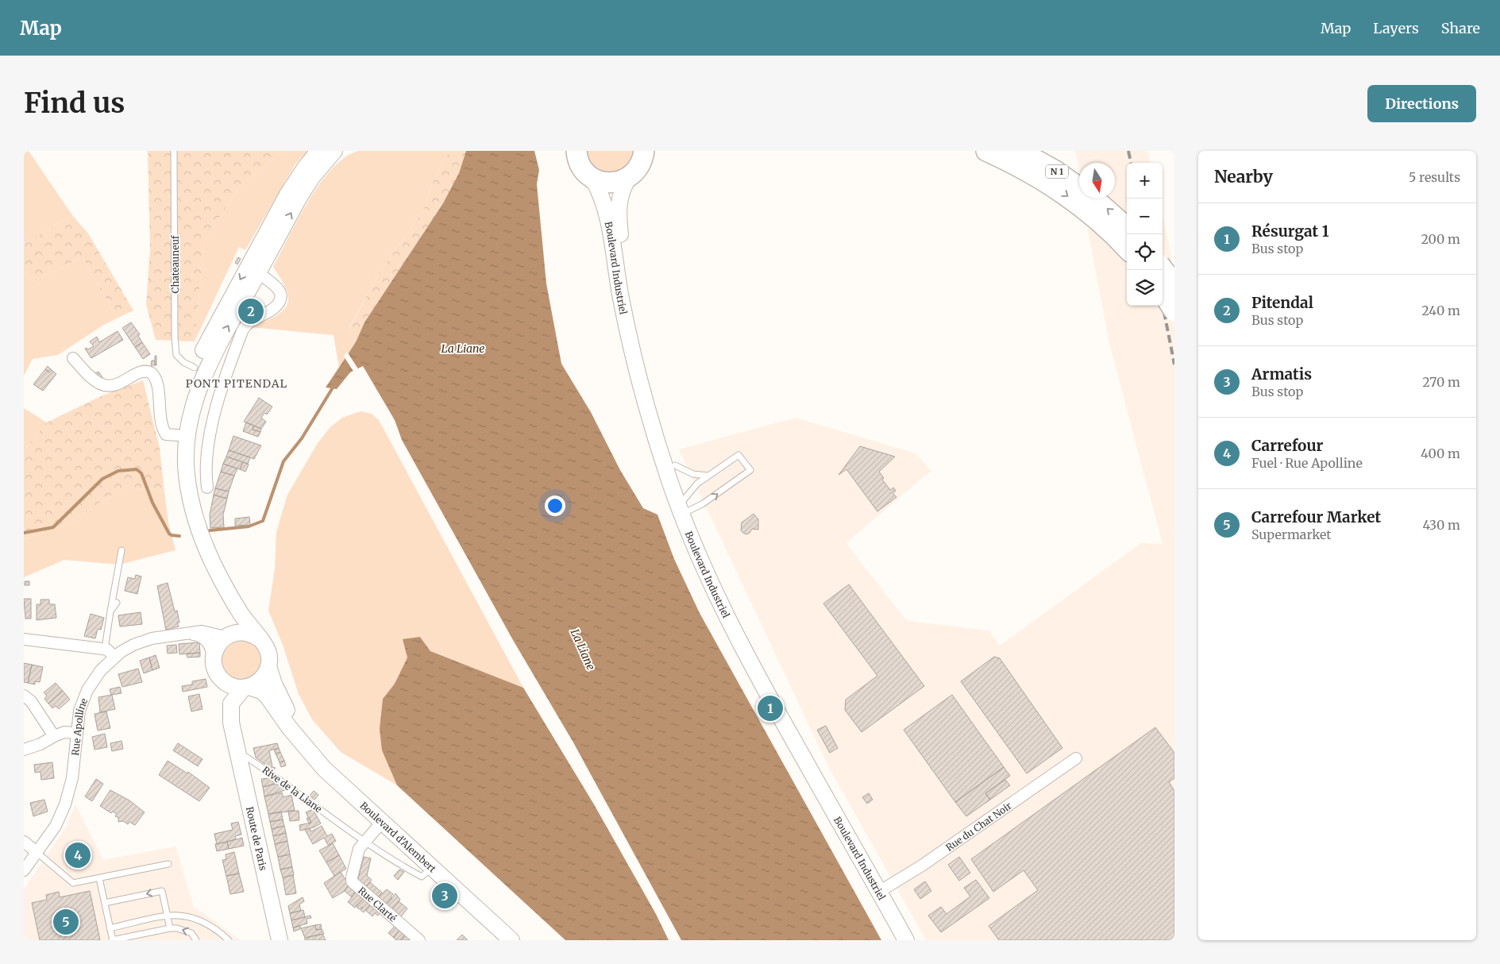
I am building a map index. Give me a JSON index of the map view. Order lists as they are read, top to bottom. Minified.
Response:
{"streets":{"highway":["N 1"],"street":["Boulevard Industriel","Rue Apolline","Rue du Chat Noir","Boulevard d'Alembert","Route de Paris","Rue Clarté"],"lane":["Chateauneuf","Rive de la Liane"]},"crossings":[["Boulevard Industriel","Rue du Chat Noir"],["Rue Apolline","Boulevard d'Alembert"],["Rue Apolline","Route de Paris"],["Rive de la Liane","Boulevard d'Alembert"],["Rive de la Liane","Route de Paris"],["Rive de la Liane","Rue Clarté"],["Boulevard d'Alembert","Route de Paris"],["Boulevard d'Alembert","Rue Clarté"]],"districts":["PONT PITENDAL"],"water":["La Liane"],"north":"bottom","page":{"header":"Map","nav":["Map","Layers","Share"],"buttons":"Directions","title":"Find us","heading":["Nearby","5 results"],"map_buttons":["+","−"],"list":[{"mark":"1","name":"Résurgat 1","note":"Bus stop","value":"200 m"},{"mark":"2","name":"Pitendal","note":"Bus stop","value":"240 m"},{"mark":"3","name":"Armatis","note":"Bus stop","value":"270 m"},{"mark":"4","name":"Carrefour","note":"Fuel · Rue Apolline","value":"400 m"},{"mark":"5","name":"Carrefour Market","note":"Supermarket","value":"430 m"}],"pins":["2","1","4","3","5"]}}
